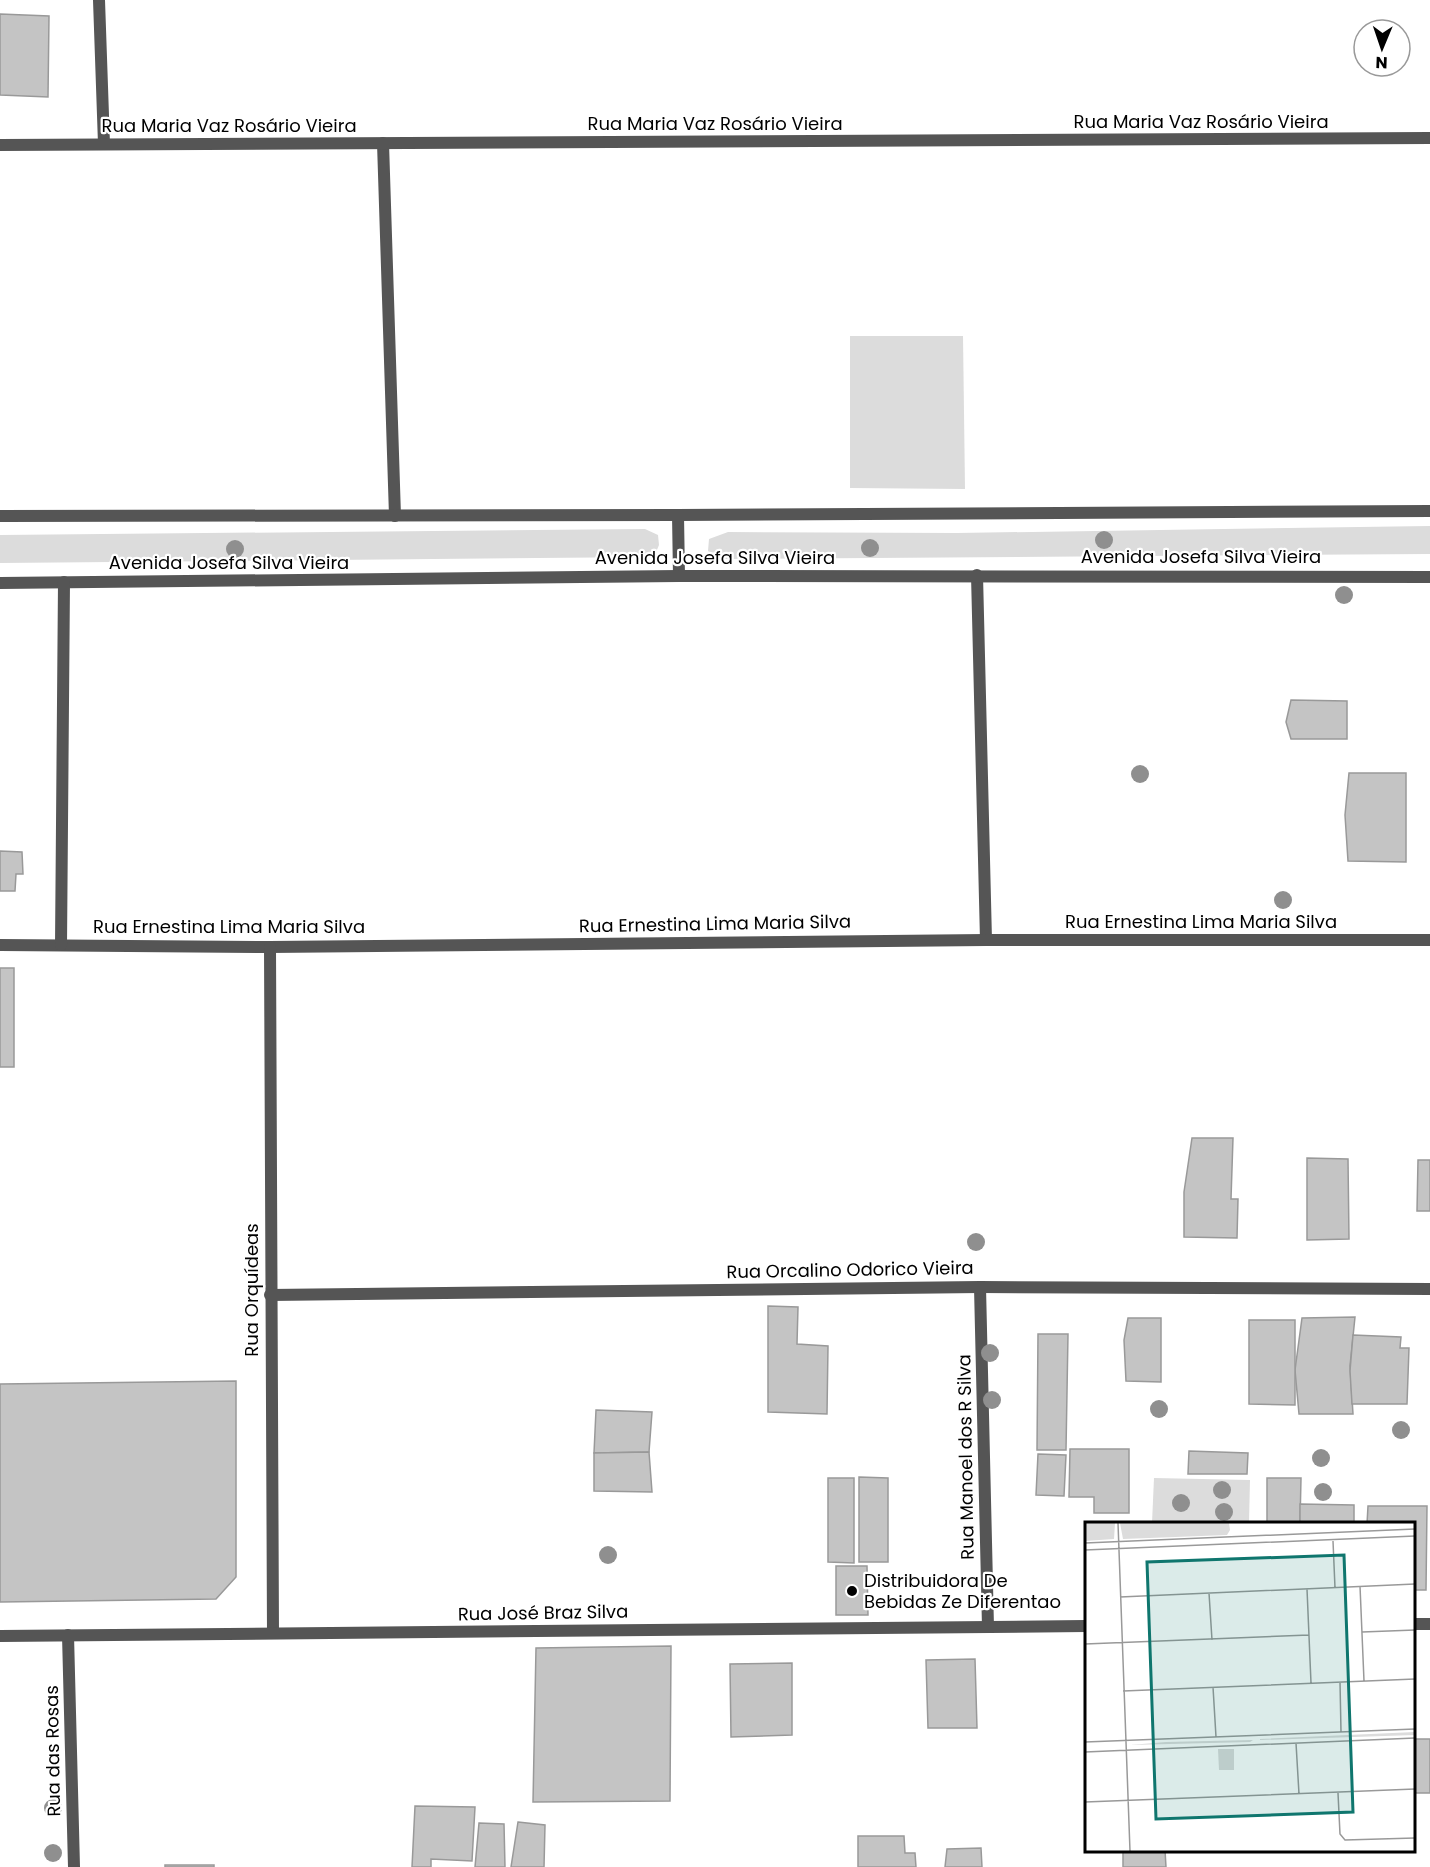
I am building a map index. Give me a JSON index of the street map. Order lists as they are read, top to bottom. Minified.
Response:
{"streets":{"street":["Rua Maria Vaz Rosário Vieira","Avenida Josefa Silva Vieira","Rua Ernestina Lima Maria Silva","Rua Orcalino Odorico Vieira","Rua Orquídeas","Rua Manoel dos R Silva","Rua José Braz Silva","Rua das Rosas"]},"crossings":[["Rua Ernestina Lima Maria Silva","Rua Orquídeas"],["Rua Orcalino Odorico Vieira","Rua Orquídeas"],["Rua Orcalino Odorico Vieira","Rua Manoel dos R Silva"],["Rua Orquídeas","Rua José Braz Silva"],["Rua Manoel dos R Silva","Rua José Braz Silva"],["Rua José Braz Silva","Rua das Rosas"]],"places":["Distribuidora De Bebidas Ze Diferentao"],"north":"bottom"}
